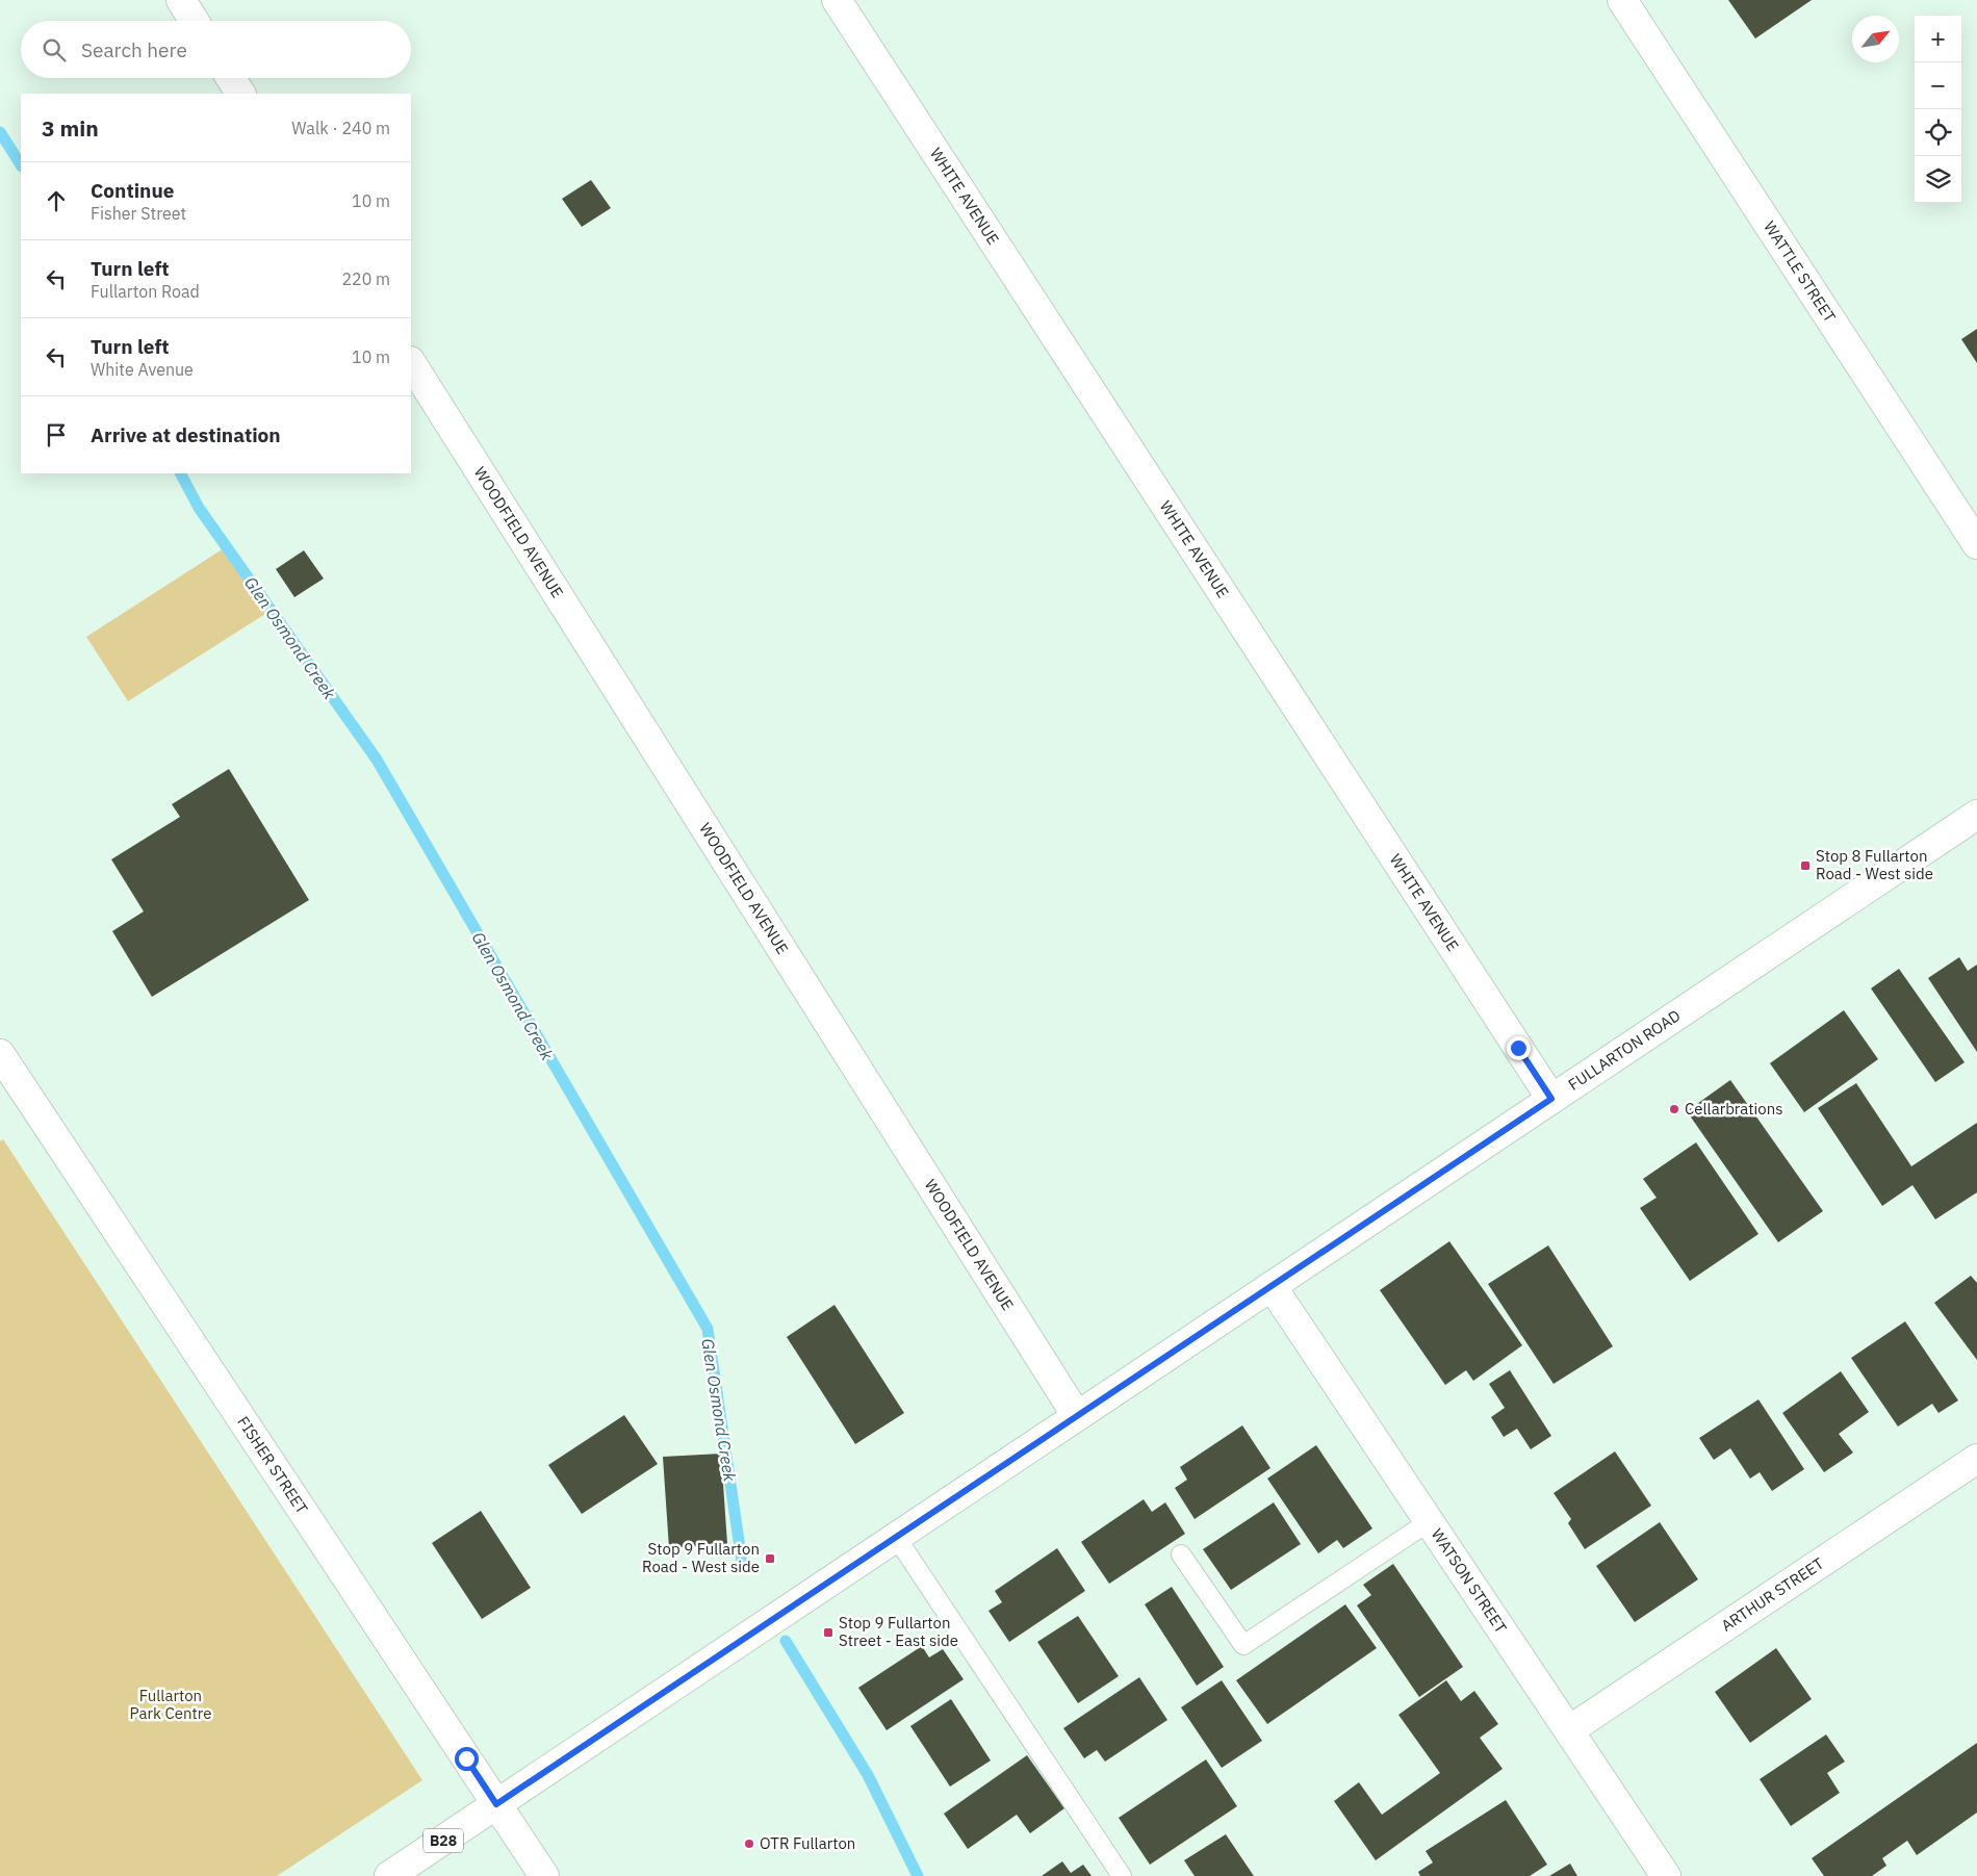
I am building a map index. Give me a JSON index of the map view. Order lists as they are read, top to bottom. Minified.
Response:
{"streets":{"street":["WHITE AVENUE","WATTLE STREET","WOODFIELD AVENUE","FULLARTON ROAD","FISHER STREET","WATSON STREET","ARTHUR STREET","B28"]},"crossings":[["WHITE AVENUE","FULLARTON ROAD"],["WOODFIELD AVENUE","FULLARTON ROAD"],["FULLARTON ROAD","FISHER STREET"],["FULLARTON ROAD","WATSON STREET"],["WATSON STREET","ARTHUR STREET"]],"water":["Glen Osmond Creek"],"parks":["Fullarton Park Centre"],"places":{"transit":["Stop 8 Fullarton Road - West side","Stop 9 Fullarton Road - West side","Stop 9 Fullarton Street - East side"],"other":["Cellarbrations","OTR Fullarton"]},"north":"top right","page":{"map_buttons":["+","−"],"search":"Search here","heading":["3 min","Walk · 240 m"],"list":[["Continue","Fisher Street","10 m"],["Turn left","Fullarton Road","220 m"],["Turn left","White Avenue","10 m"],"Arrive at destination"]}}
